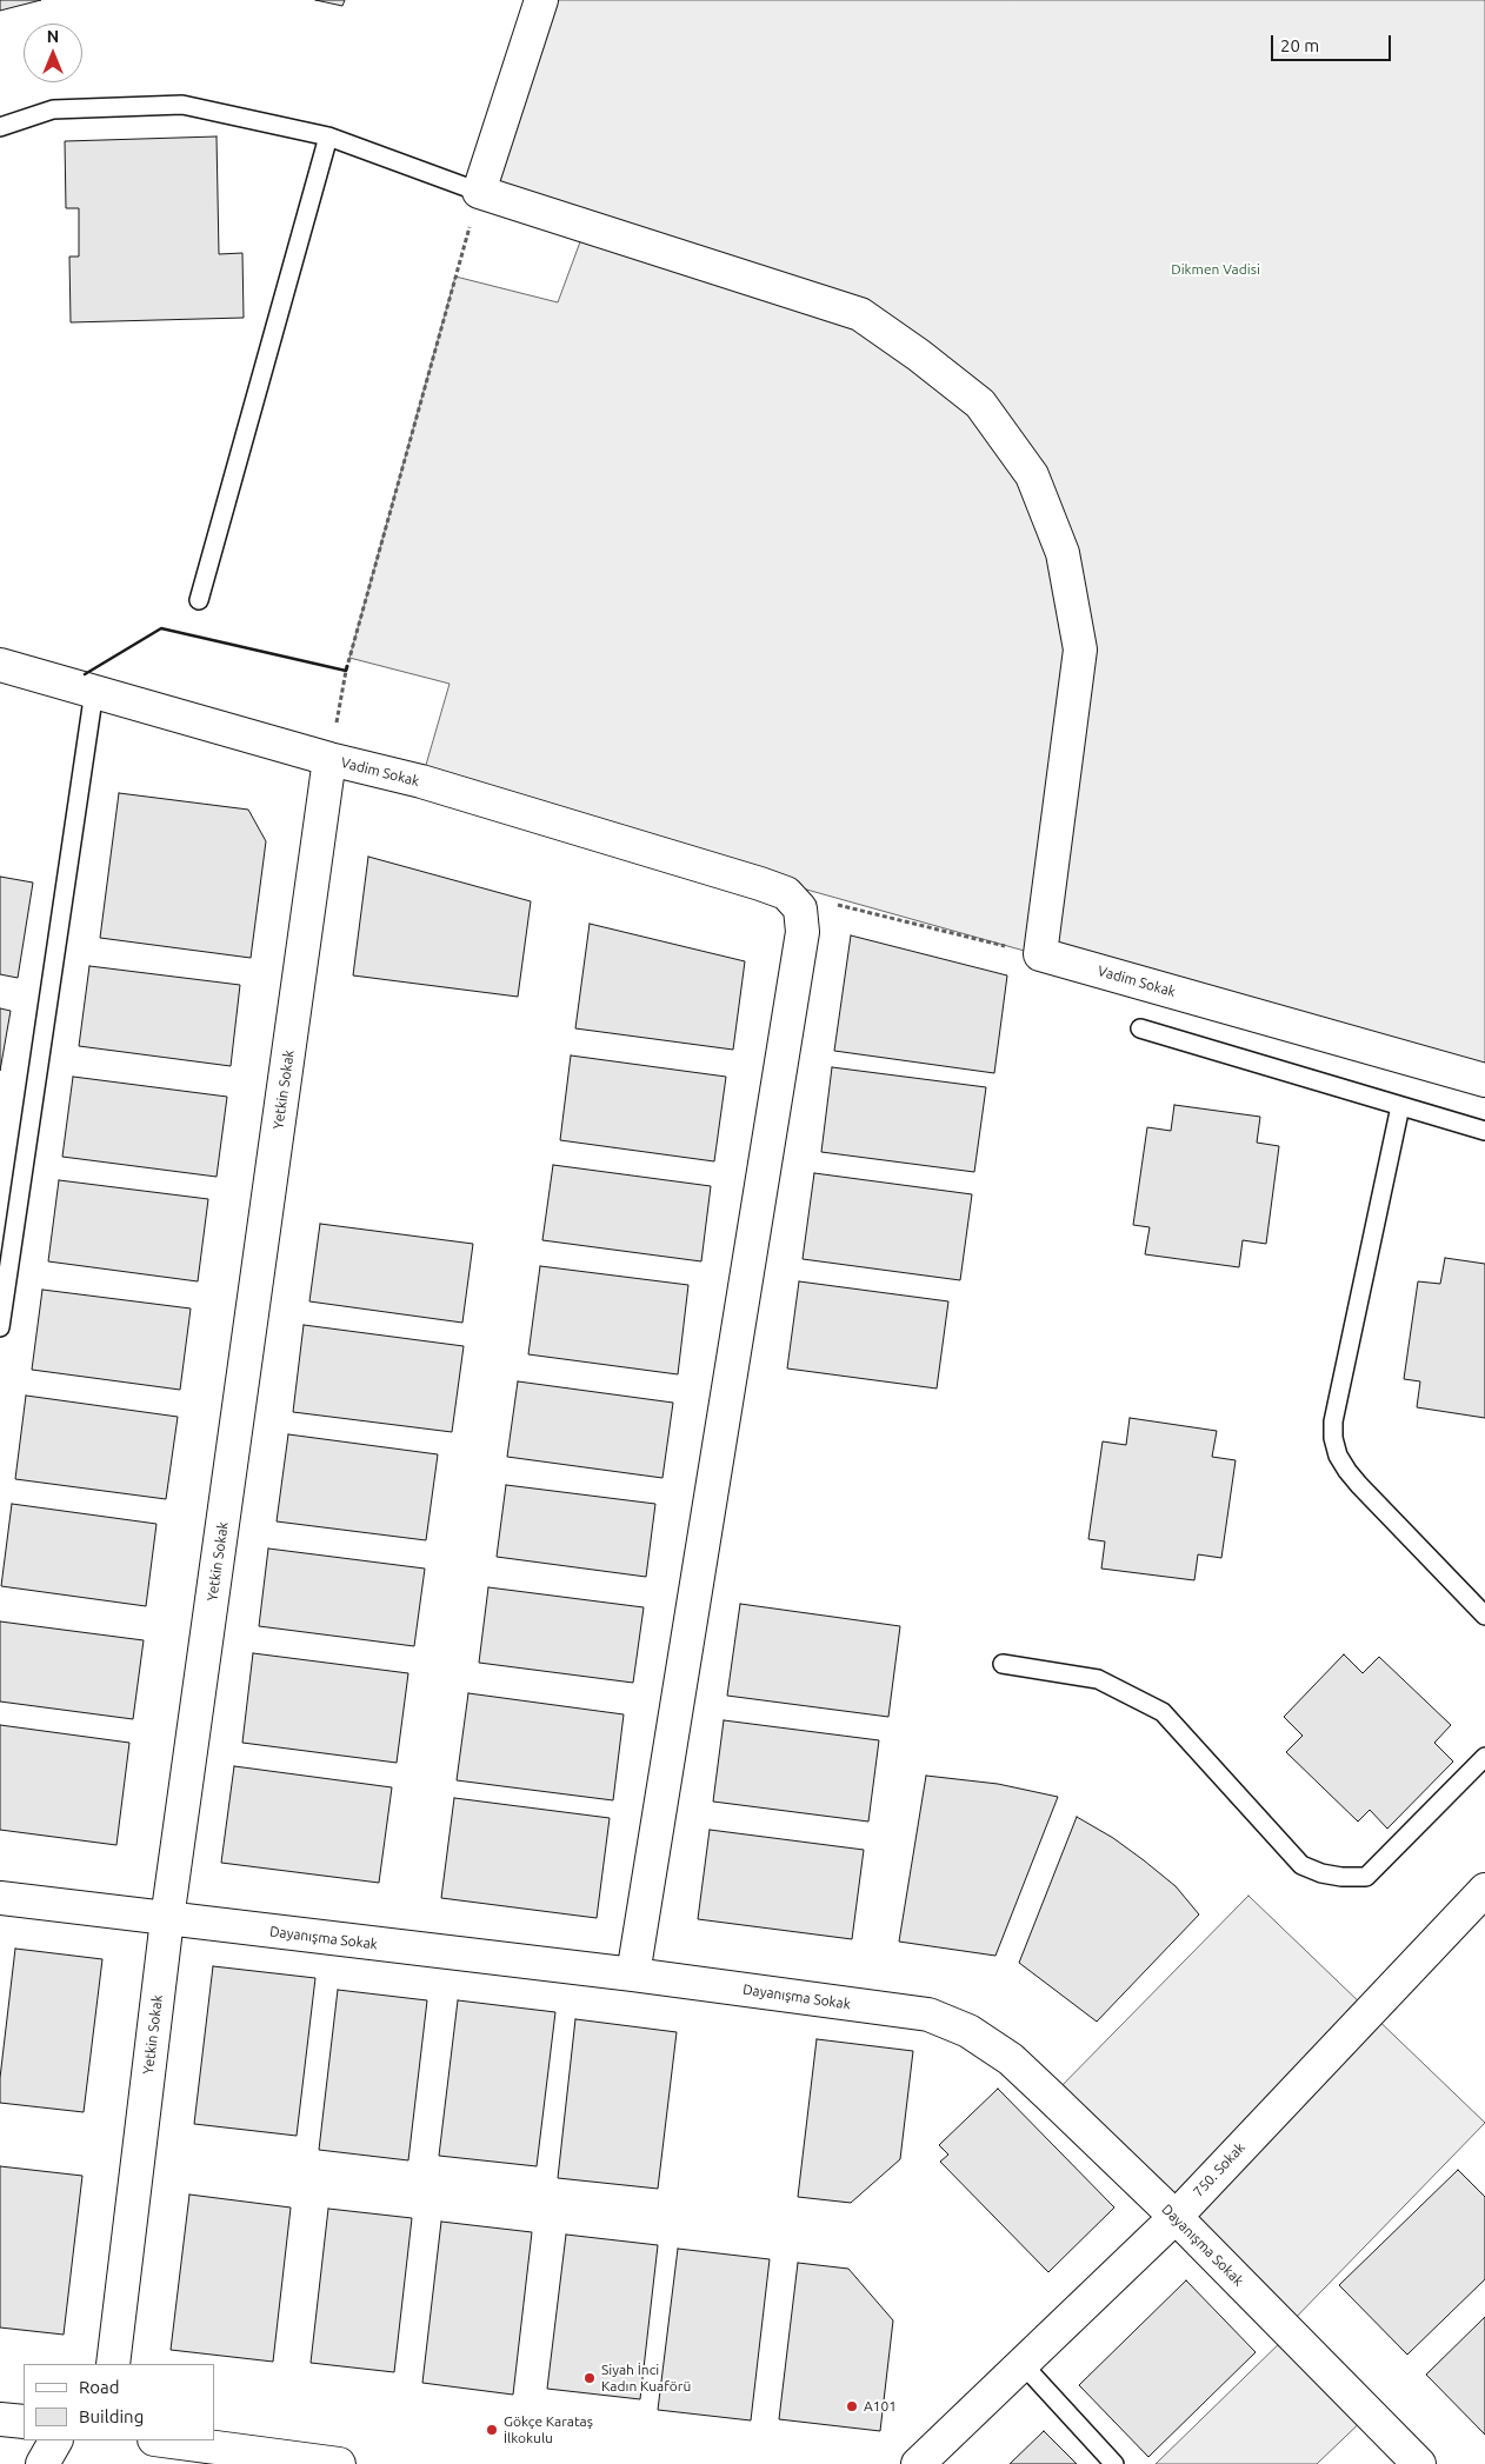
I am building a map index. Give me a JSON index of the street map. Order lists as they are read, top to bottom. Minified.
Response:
{"streets":{"street":["Vadim Sokak","Yetkin Sokak","Dayanışma Sokak","750. Sokak"]},"crossings":[["Vadim Sokak","Yetkin Sokak"],["Yetkin Sokak","Dayanışma Sokak"],["Dayanışma Sokak","750. Sokak"]],"parks":["Dikmen Vadisi"],"places":["Siyah İnci Kadın Kuaförü","A101","Gökçe Karataş İlkokulu"],"legend":["Road","Building"],"scale_bar":"20 m","north":"top"}
